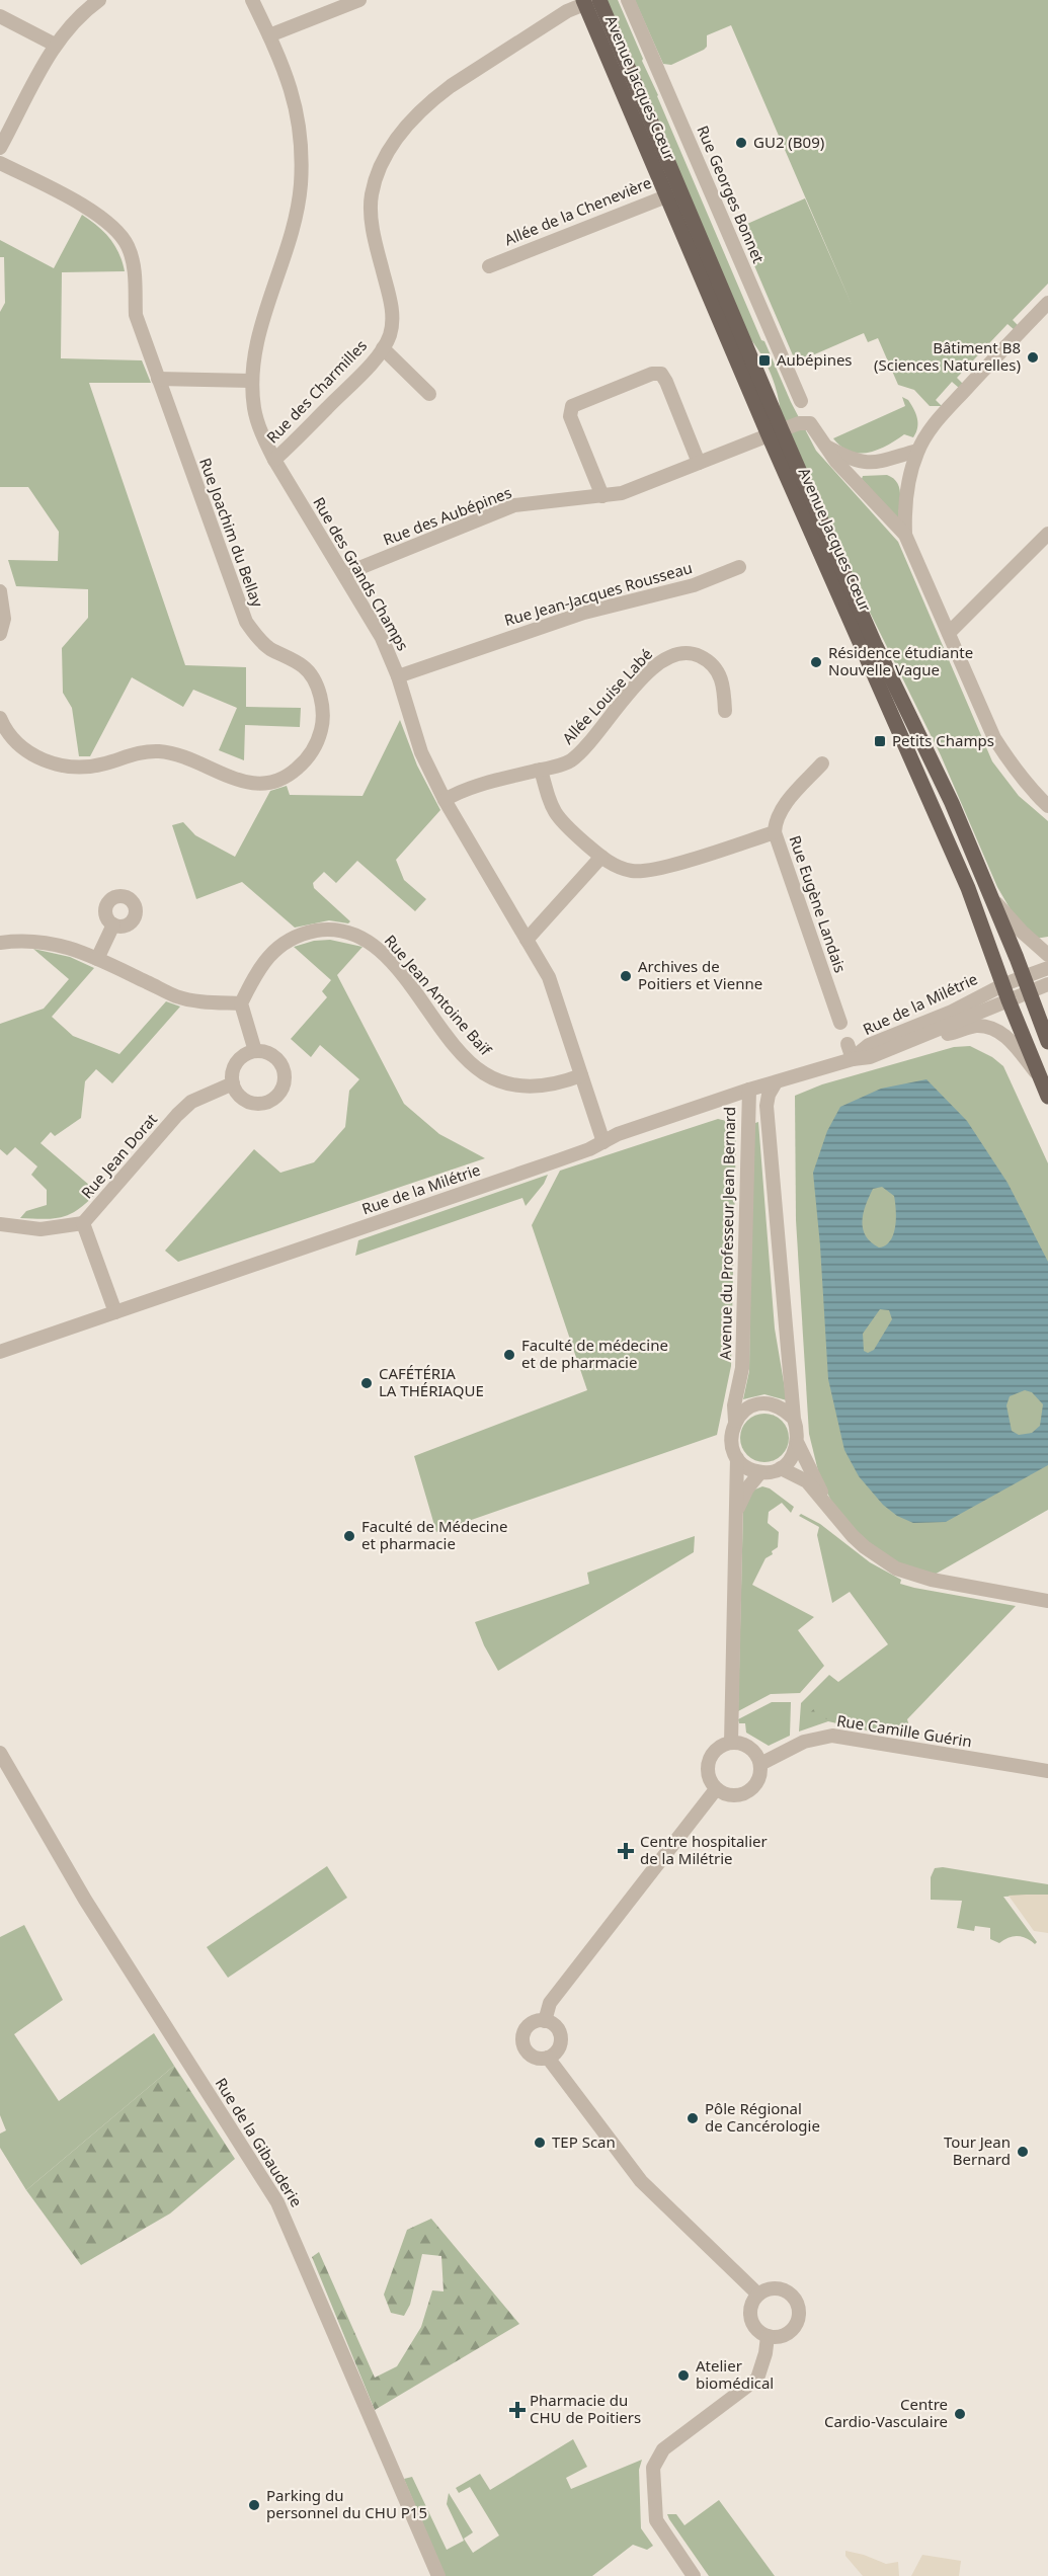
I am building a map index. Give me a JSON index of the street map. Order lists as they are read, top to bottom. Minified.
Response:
{"streets":{"main road":["Avenue Jacques Cœur"],"street":["Rue Georges Bonnet","Allée de la Chenevière","Rue des Charmilles","Rue des Aubépines","Rue Joachim du Bellay","Rue des Grands Champs","Rue Jean-Jacques Rousseau","Allée Louise Labé","Rue Eugène Landais","Rue Jean Antoine Baïf","Rue de la Milétrie","Rue Jean Dorat","Avenue du Professeur Jean Bernard","Rue Camille Guérin","Rue de la Gibauderie"]},"crossings":[["Avenue Jacques Cœur","Allée de la Chenevière"],["Avenue Jacques Cœur","Rue des Charmilles"],["Avenue Jacques Cœur","Rue des Aubépines"],["Avenue Jacques Cœur","Rue de la Milétrie"],["Rue des Charmilles","Rue des Grands Champs"],["Rue des Aubépines","Rue des Grands Champs"],["Rue des Grands Champs","Rue Jean-Jacques Rousseau"],["Rue des Grands Champs","Allée Louise Labé"],["Rue des Grands Champs","Rue Jean Antoine Baïf"],["Rue des Grands Champs","Rue de la Milétrie"],["Allée Louise Labé","Rue Eugène Landais"],["Rue de la Milétrie","Rue Jean Dorat"],["Rue de la Milétrie","Avenue du Professeur Jean Bernard"],["Avenue du Professeur Jean Bernard","Rue Camille Guérin"]],"places":{"other":["GU2 (B09)","Bâtiment B8 (Sciences Naturelles)","Résidence étudiante Nouvelle Vague","Archives de Poitiers et Vienne","Faculté de médecine et de pharmacie","CAFÉTÉRIA LA THÉRIAQUE","Faculté de Médecine et pharmacie","Pôle Régional de Cancérologie","TEP Scan","Tour Jean Bernard","Atelier biomédical","Centre Cardio-Vasculaire","Parking du personnel du CHU P15"],"transit":["Aubépines","Petits Champs"],"health":["Centre hospitalier de la Milétrie","Pharmacie du CHU de Poitiers"]}}
